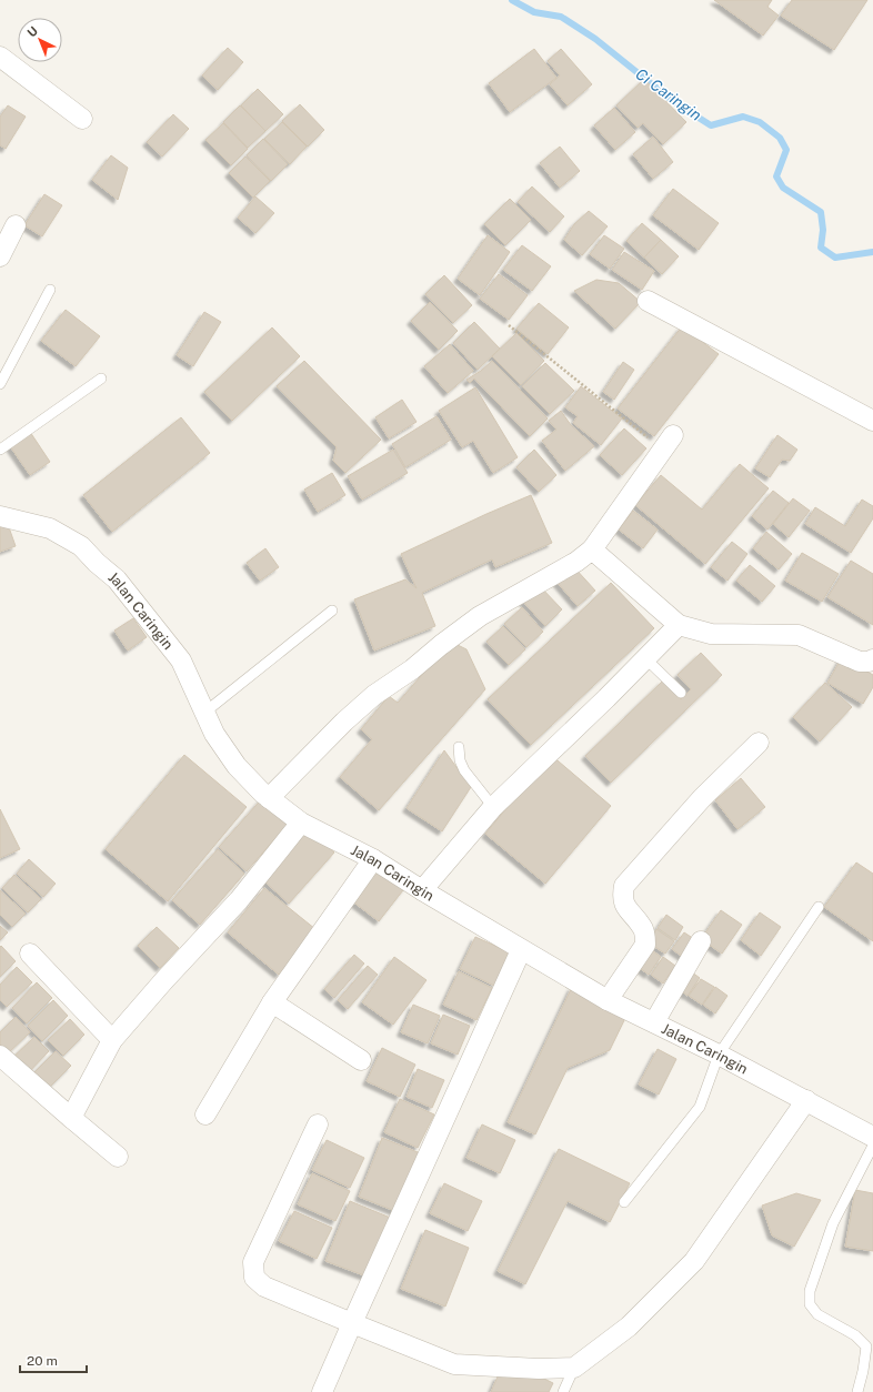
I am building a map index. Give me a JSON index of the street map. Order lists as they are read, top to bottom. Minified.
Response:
{"streets":{"street":["Jalan Caringin"]},"water":["Ci Caringin"],"scale_bar":"20 m","north":"top left"}
